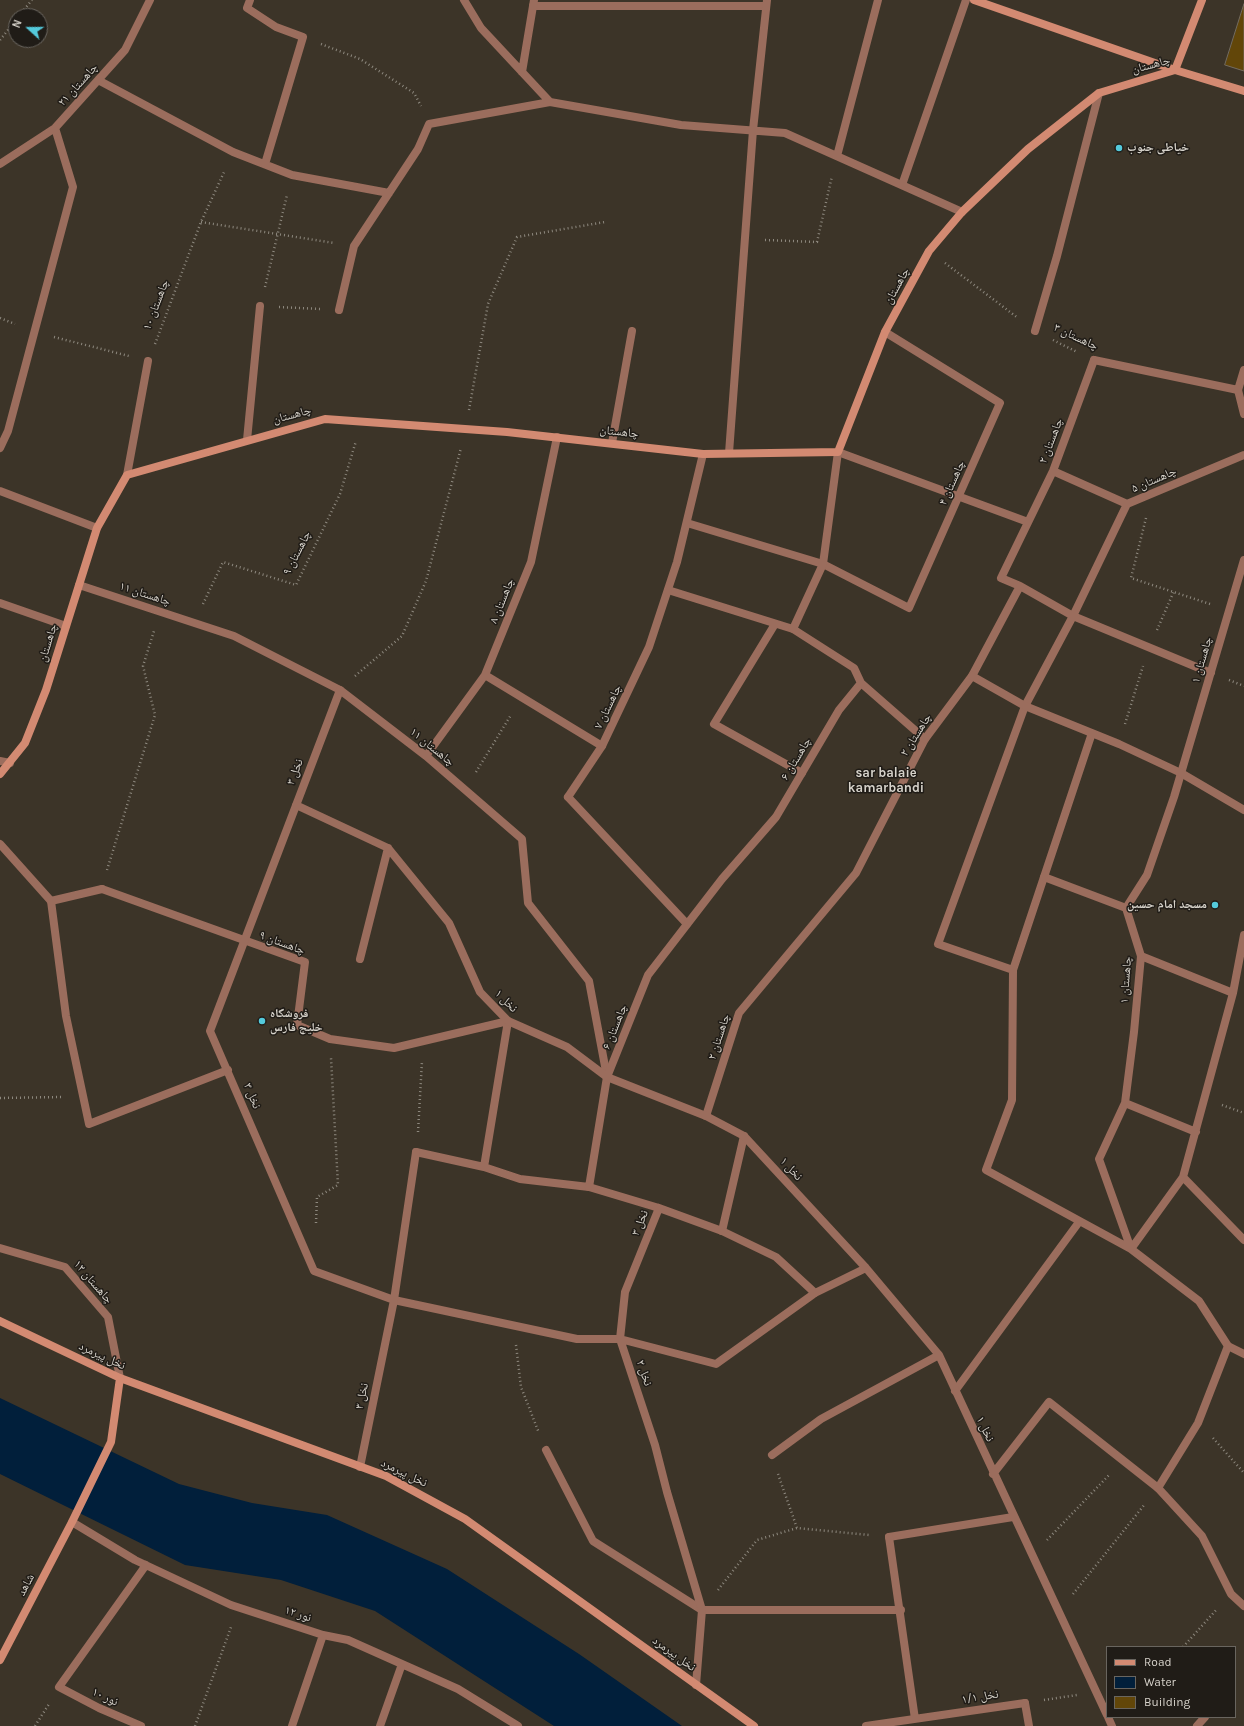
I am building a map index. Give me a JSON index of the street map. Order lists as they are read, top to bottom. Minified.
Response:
{"streets":{"street":["چاهستان","چاهستان ۲۱","چاهستان ۳","چاهستان ۲","چاهستان ۵","چاهستان ۴","چاهستان ۹","چاهستان ۱۱","چاهستان ۸","چاهستان ۱","چاهستان ۷","چاهستان ۶","نخل ۳","نخل ۱","چاهستان ۱۲","نخل پیرمرد","نخل ۲","شاهد","نور ۱۲","نور ۱۰","نخل ۱/۱"],"path":["چاهستان ۱۰"]},"crossings":[["چاهستان","چاهستان ۳"],["چاهستان","چاهستان ۴"],["چاهستان","چاهستان ۹"],["چاهستان","چاهستان ۱۱"],["چاهستان","چاهستان ۸"],["چاهستان","چاهستان ۷"],["چاهستان ۳","چاهستان ۲"],["چاهستان ۲","چاهستان ۵"],["چاهستان ۲","نخل ۱"],["چاهستان ۹","نخل ۳"],["چاهستان ۹","نخل ۱"],["چاهستان ۱۱","چاهستان ۸"],["چاهستان ۱۱","چاهستان ۶"],["چاهستان ۱۱","نخل ۳"],["چاهستان ۱۱","نخل ۱"],["چاهستان ۷","چاهستان ۶"],["چاهستان ۶","نخل ۱"],["نخل ۳","نخل ۱"],["نخل ۳","نخل پیرمرد"],["نخل ۳","نخل ۲"],["نخل ۱","نخل ۲"],["چاهستان ۱۲","نخل پیرمرد"],["چاهستان ۱۲","شاهد"],["نخل پیرمرد","نخل ۲"],["نخل پیرمرد","شاهد"],["شاهد","نور ۱۲"]],"districts":["sar balaie kamarbandi"],"places":["خیاطی جنوب","مسجد امام حسین","فروشگاه خلیج فارس"],"legend":["Road","Water","Building"],"north":"left"}
